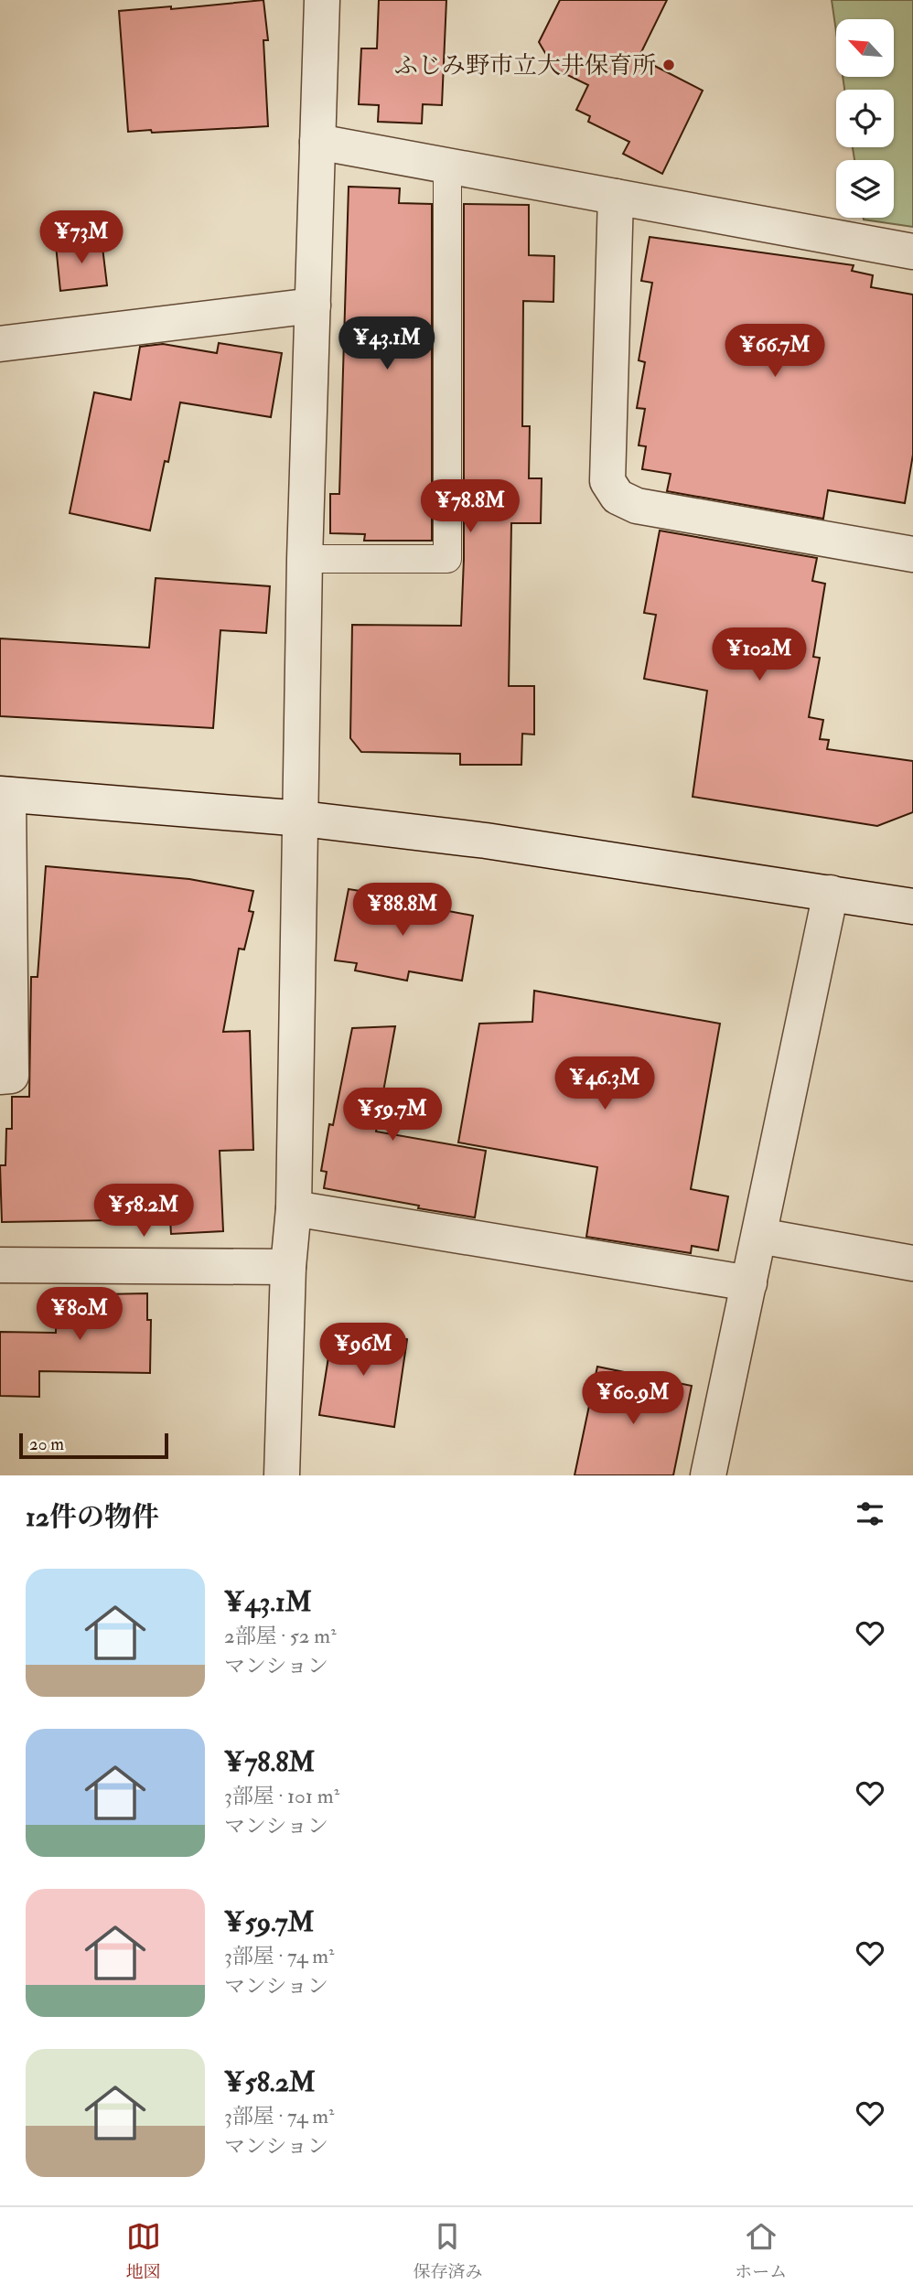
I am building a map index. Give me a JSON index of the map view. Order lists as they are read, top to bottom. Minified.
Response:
{"places":["ふじみ野市立大井保育所"],"scale_bar":"20 m","north":"top left","page":{"price":["¥73M","¥43.1M","¥66.7M","¥78.8M","¥102M","¥88.8M","¥46.3M","¥59.7M","¥58.2M","¥80M","¥96M","¥60.9M"],"scale":"20 m","heading":"12件の物件","list":[{"name":"¥43.1M","note":"2部屋 · 52 m² · マンション"},{"name":"¥78.8M","note":"3部屋 · 101 m² · マンション"},{"name":"¥59.7M","note":"3部屋 · 74 m² · マンション"},{"name":"¥58.2M","note":"3部屋 · 74 m² · マンション"}],"tabs":["地図","保存済み","ホーム"]}}
